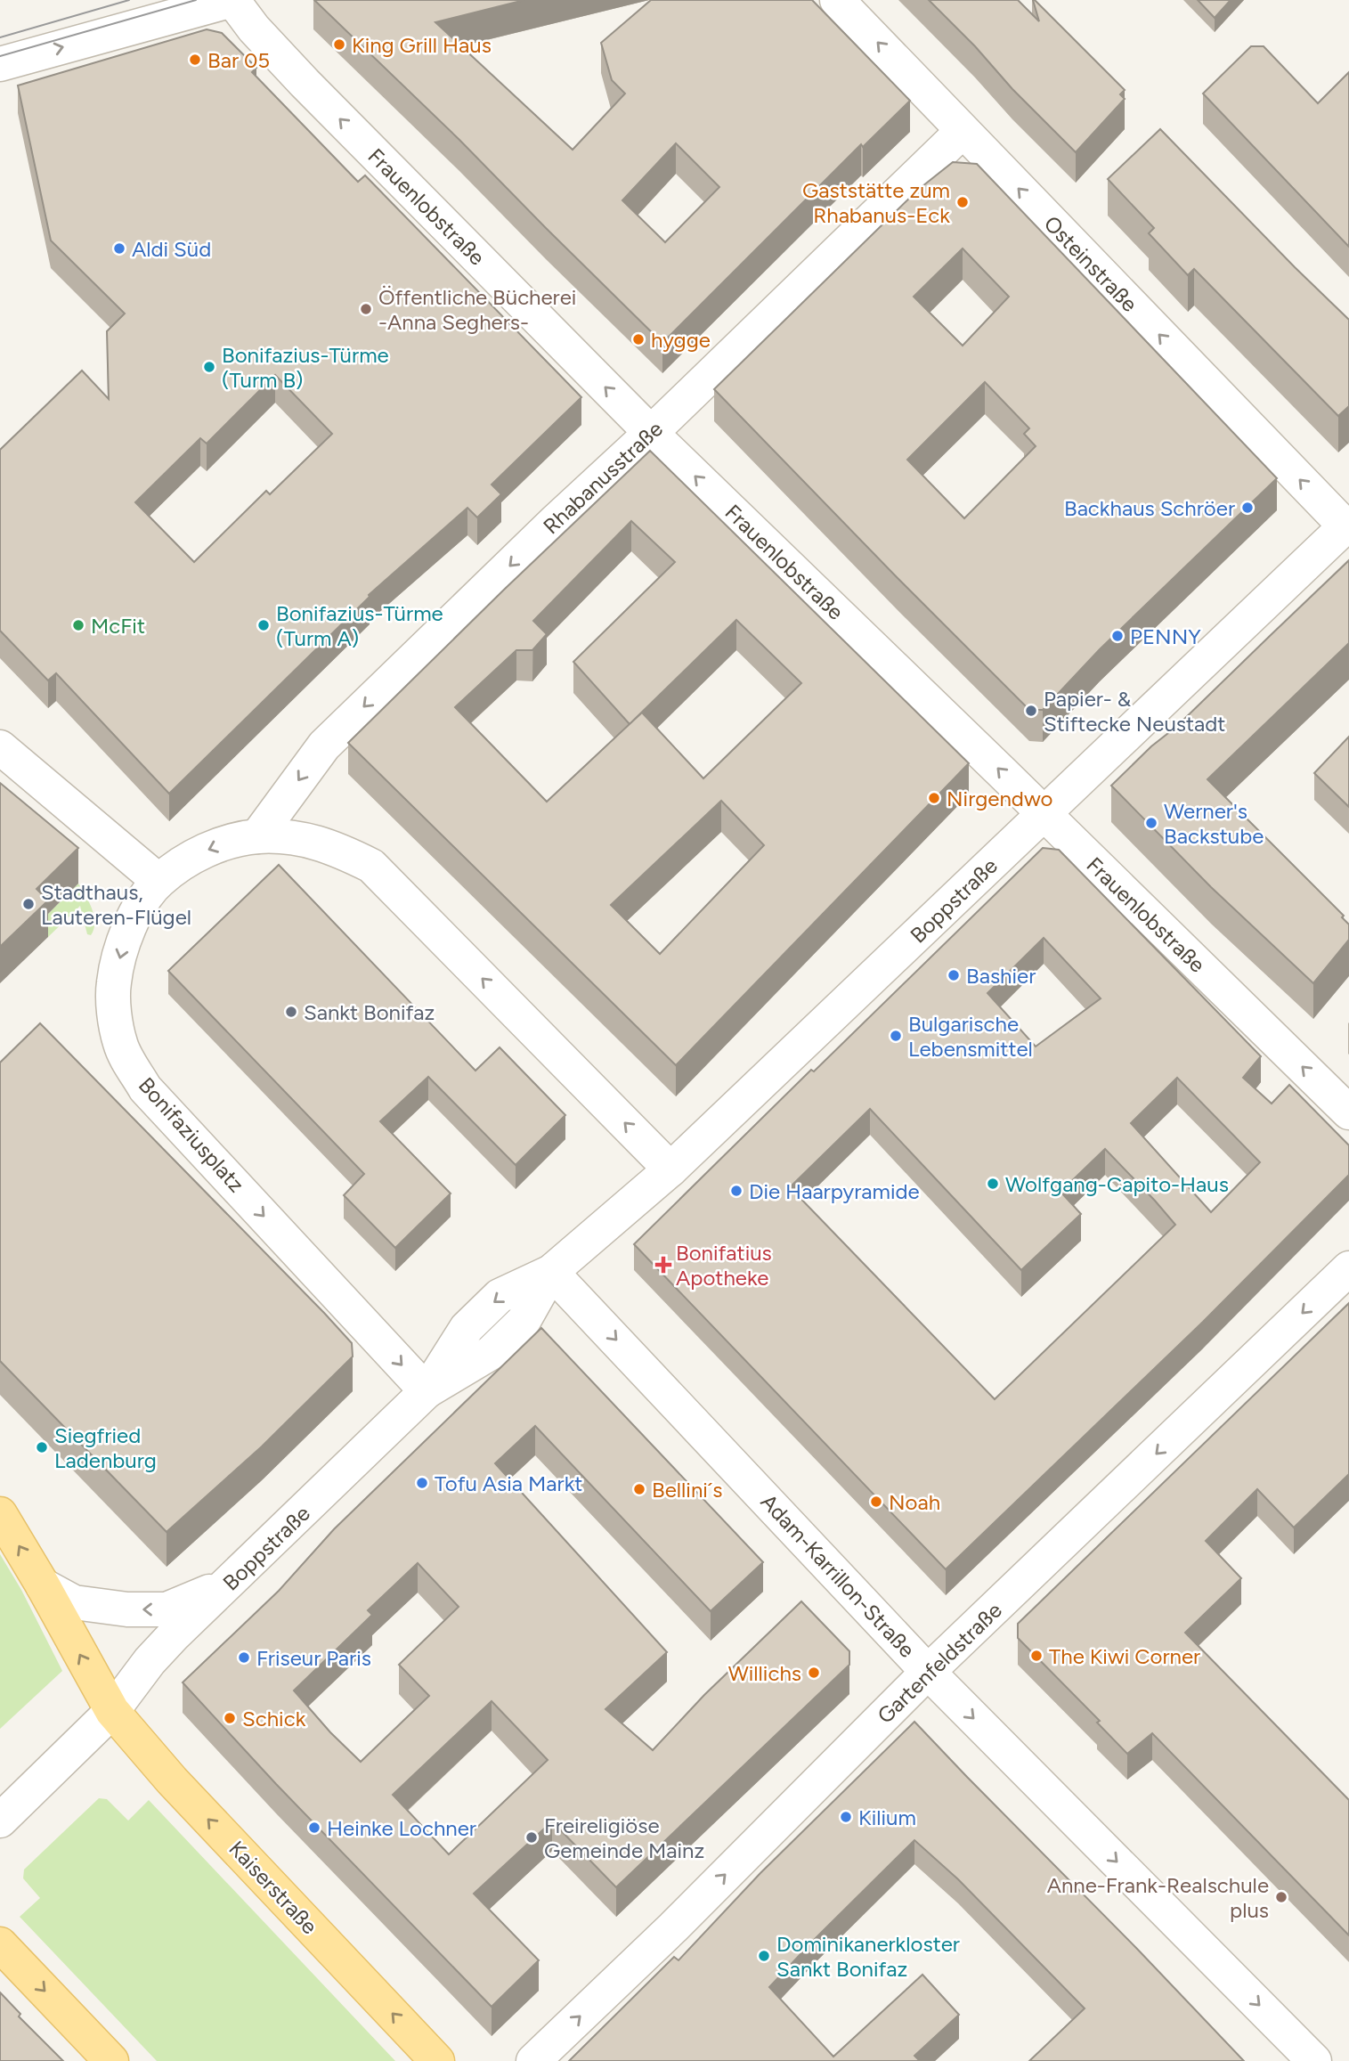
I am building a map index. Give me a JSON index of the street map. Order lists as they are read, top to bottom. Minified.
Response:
{"streets":{"main road":["Kaiserstraße"],"street":["Frauenlobstraße","Osteinstraße","Rhabanusstraße","Boppstraße","Bonifaziusplatz","Adam-Karrillon-Straße","Gartenfeldstraße"]},"crossings":[["Frauenlobstraße","Rhabanusstraße"],["Frauenlobstraße","Boppstraße"],["Osteinstraße","Rhabanusstraße"],["Osteinstraße","Boppstraße"],["Rhabanusstraße","Bonifaziusplatz"],["Boppstraße","Bonifaziusplatz"],["Boppstraße","Adam-Karrillon-Straße"],["Boppstraße","Kaiserstraße"],["Adam-Karrillon-Straße","Gartenfeldstraße"]],"one_way":["Frauenlobstraße","Osteinstraße","Rhabanusstraße","Adam-Karrillon-Straße","Kaiserstraße"],"places":{"other":["King Grill Haus","Bar 05","Gaststätte zum Rhabanus-Eck","Aldi Süd","Öffentliche Bücherei -Anna Seghers-","hygge","Bonifazius-Türme (Turm B)","Backhaus Schröer","McFit","Bonifazius-Türme (Turm A)","PENNY","Papier- & Stiftecke Neustadt","Nirgendwo","Werner's Backstube","Stadthaus, Lauteren-Flügel","Bashier","Sankt Bonifaz","Bulgarische Lebensmittel","Wolfgang-Capito-Haus","Die Haarpyramide","Siegfried Ladenburg","Tofu Asia Markt","Bellini´s","Noah","The Kiwi Corner","Friseur Paris","Willichs","Schick","Kilium","Heinke Lochner","Freireligiöse Gemeinde Mainz","Anne-Frank-Realschule plus","Dominikanerkloster Sankt Bonifaz"],"health":["Bonifatius Apotheke"]}}
